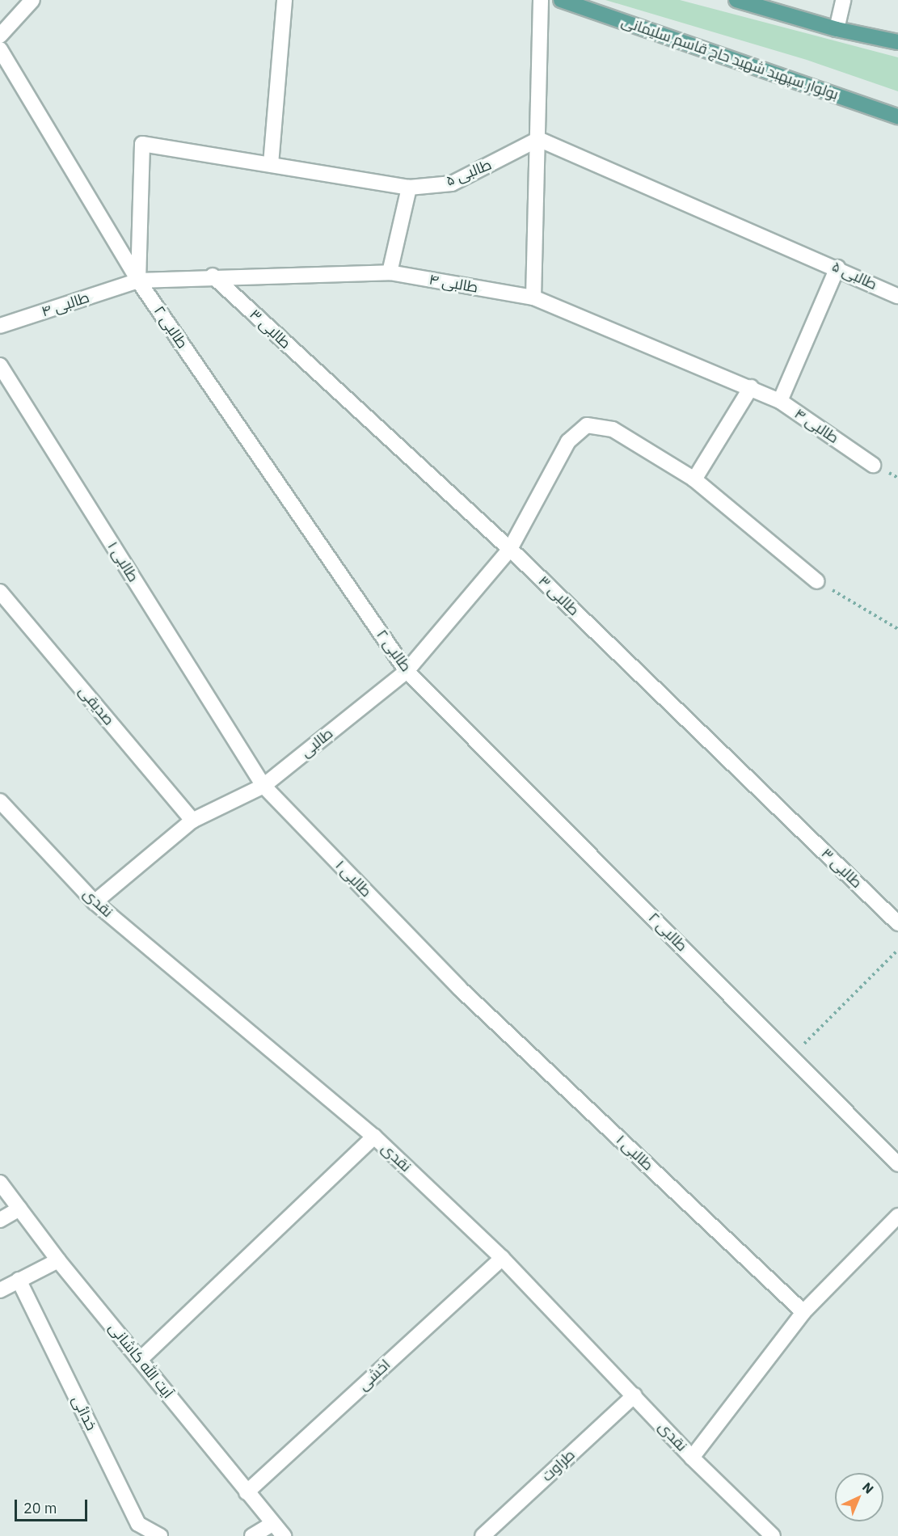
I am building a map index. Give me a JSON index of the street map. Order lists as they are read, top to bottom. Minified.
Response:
{"streets":{"main road":["بولوار سپهبد شهید حاج قاسم سلیمانی"],"street":["طالبی ۵","طالبی ۴","طالبی ۲","طالبی ۳","طالبی ۱","صدیقی","طالبی","نقدی","آیت الله کاشانی","اخشی","خدائی","طراوت"]},"crossings":[["طالبی ۵","طالبی ۴"],["طالبی ۵","طالبی ۲"],["طالبی ۴","طالبی ۲"],["طالبی ۴","طالبی ۳"],["طالبی ۲","طالبی"],["طالبی ۳","طالبی"],["طالبی ۱","طالبی"],["صدیقی","طالبی"],["طالبی","نقدی"],["نقدی","اخشی"],["نقدی","طراوت"],["آیت الله کاشانی","اخشی"]],"scale_bar":"20 m","north":"top right"}
